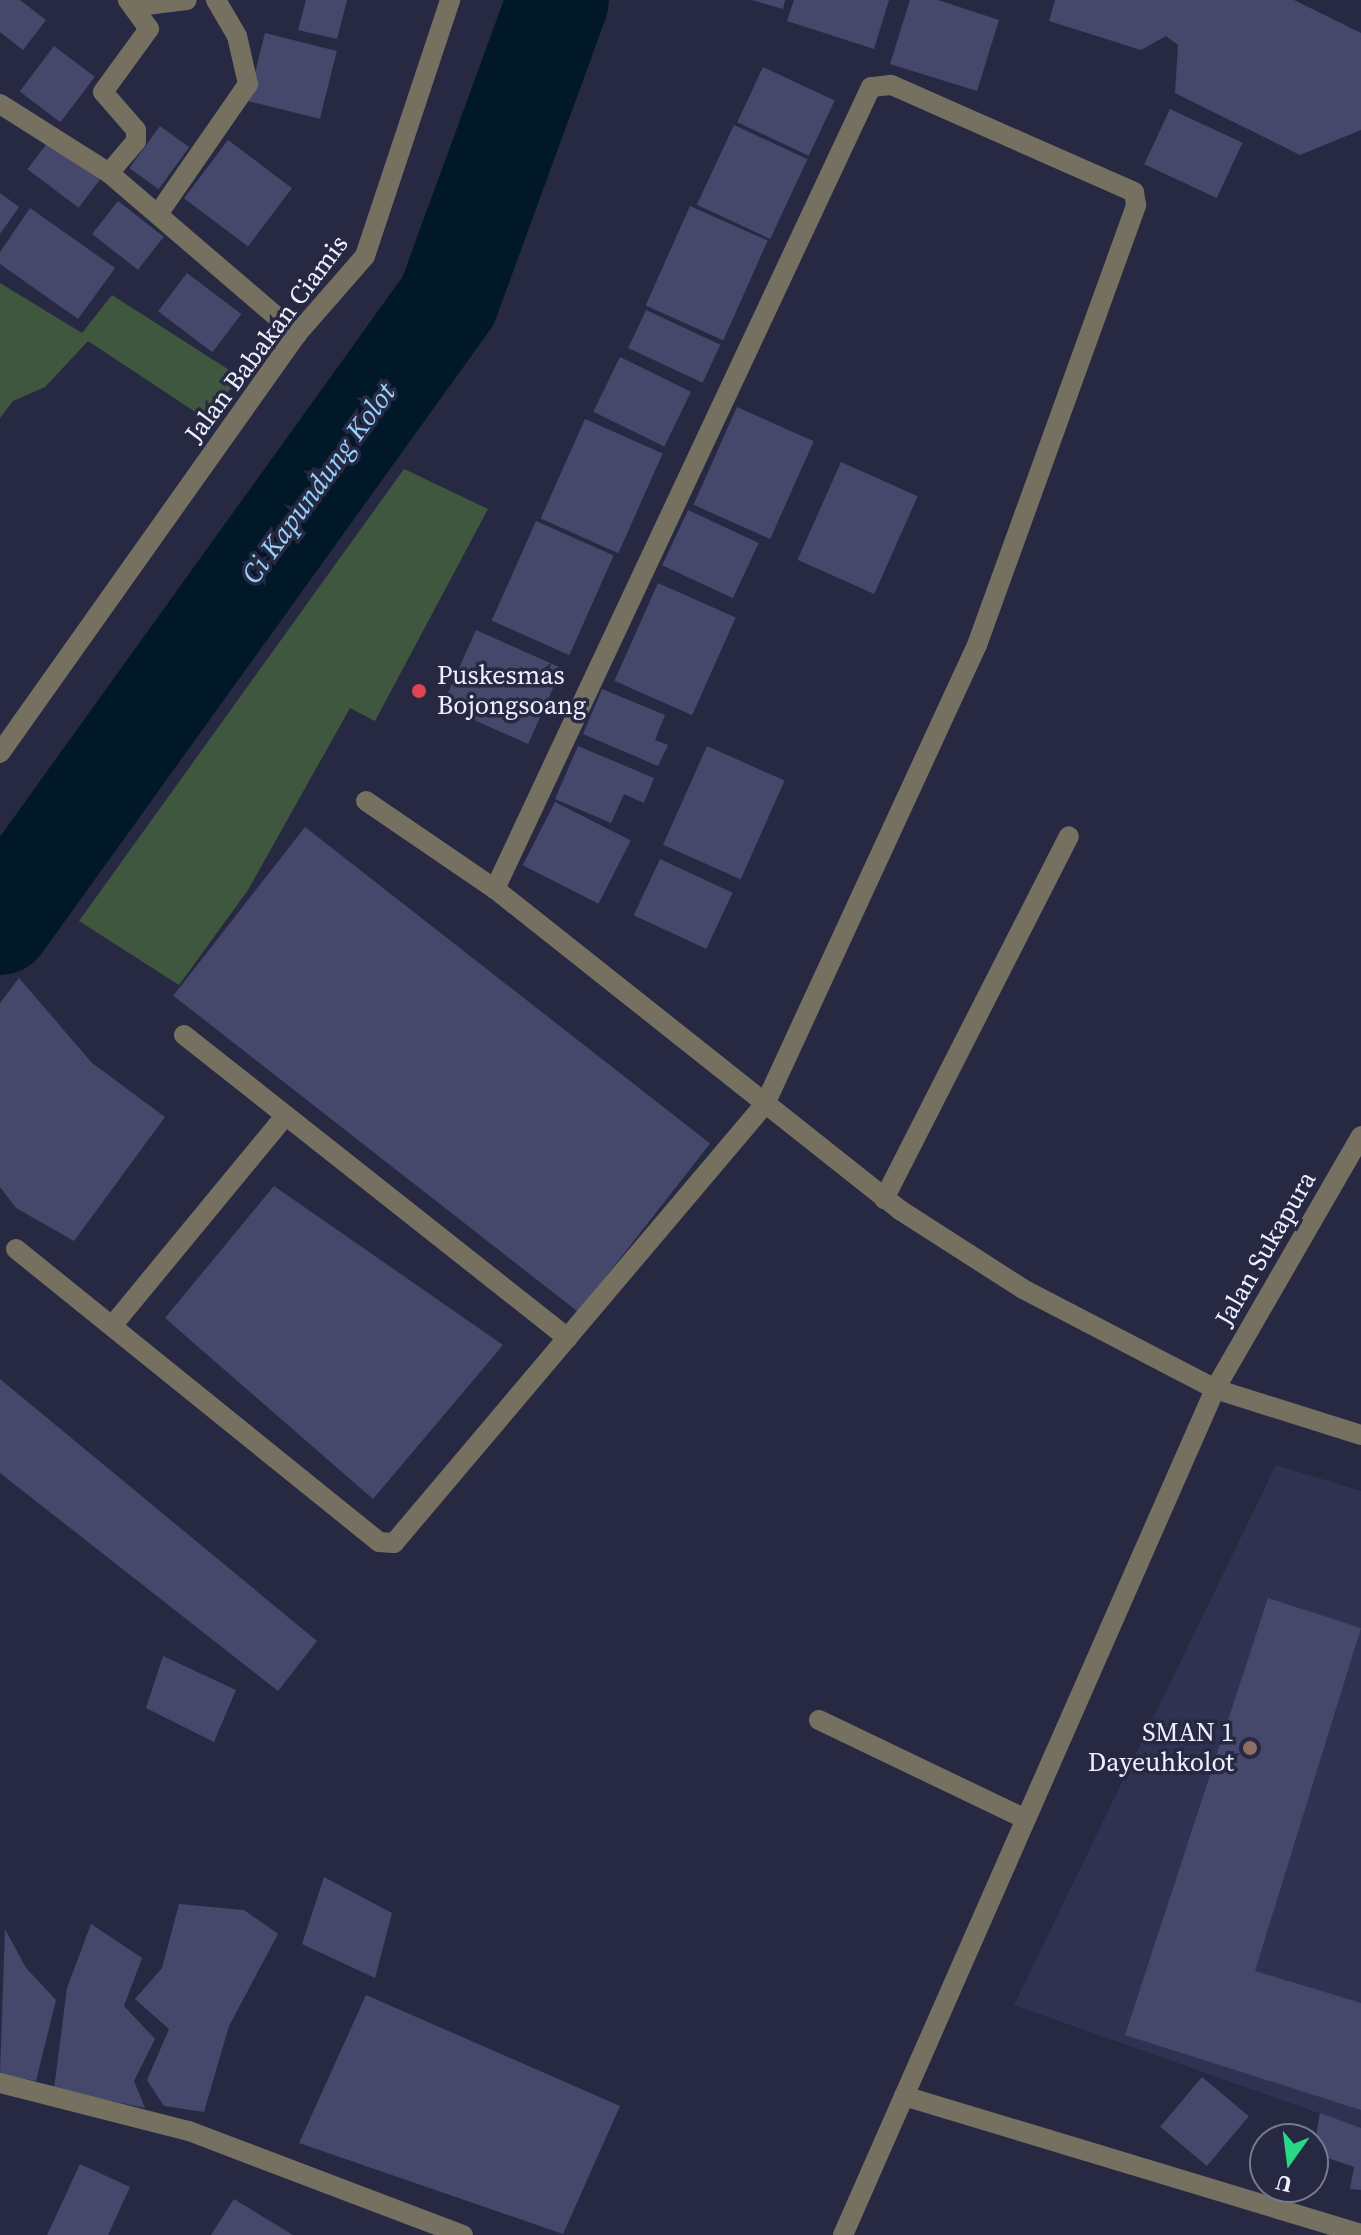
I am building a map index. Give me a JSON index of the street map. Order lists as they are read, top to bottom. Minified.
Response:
{"streets":{"street":["Jalan Babakan Ciamis","Jalan Sukapura"]},"water":["Ci Kapundung Kolot"],"places":["Puskesmas Bojongsoang","SMAN 1 Dayeuhkolot"],"north":"bottom"}
